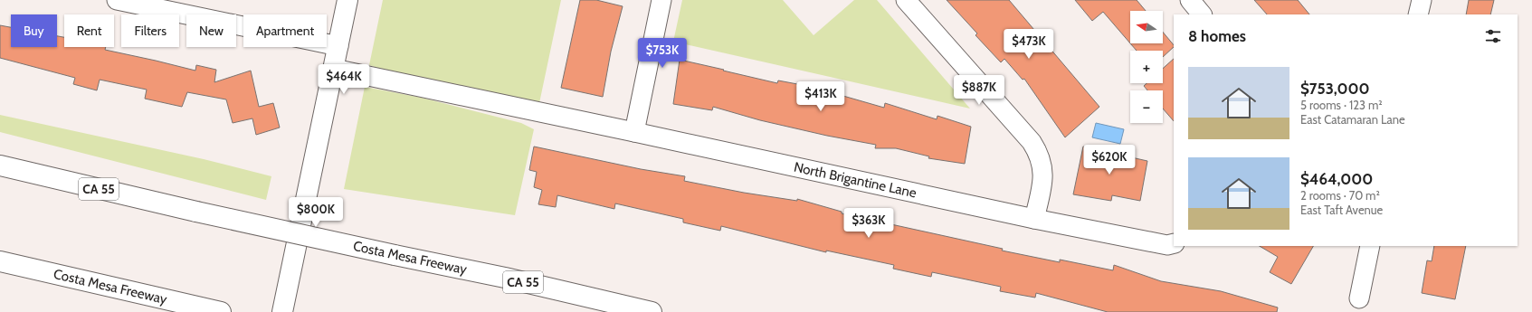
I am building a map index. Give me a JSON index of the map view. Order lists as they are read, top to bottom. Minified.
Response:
{"streets":{"main road":["CA 55","Costa Mesa Freeway"],"street":["North Brigantine Lane"]},"north":"left","page":{"map_buttons":["+","−"],"chip":["Buy","Rent","Filters","New","Apartment"],"heading":"8 homes","price":["$473K","$753K","$464K","$887K","$413K","$620K","$800K","$363K"],"list":[{"name":"$753,000","note":"5 rooms · 123 m² · East Catamaran Lane"},{"name":"$464,000","note":"2 rooms · 70 m² · East Taft Avenue"}]}}
